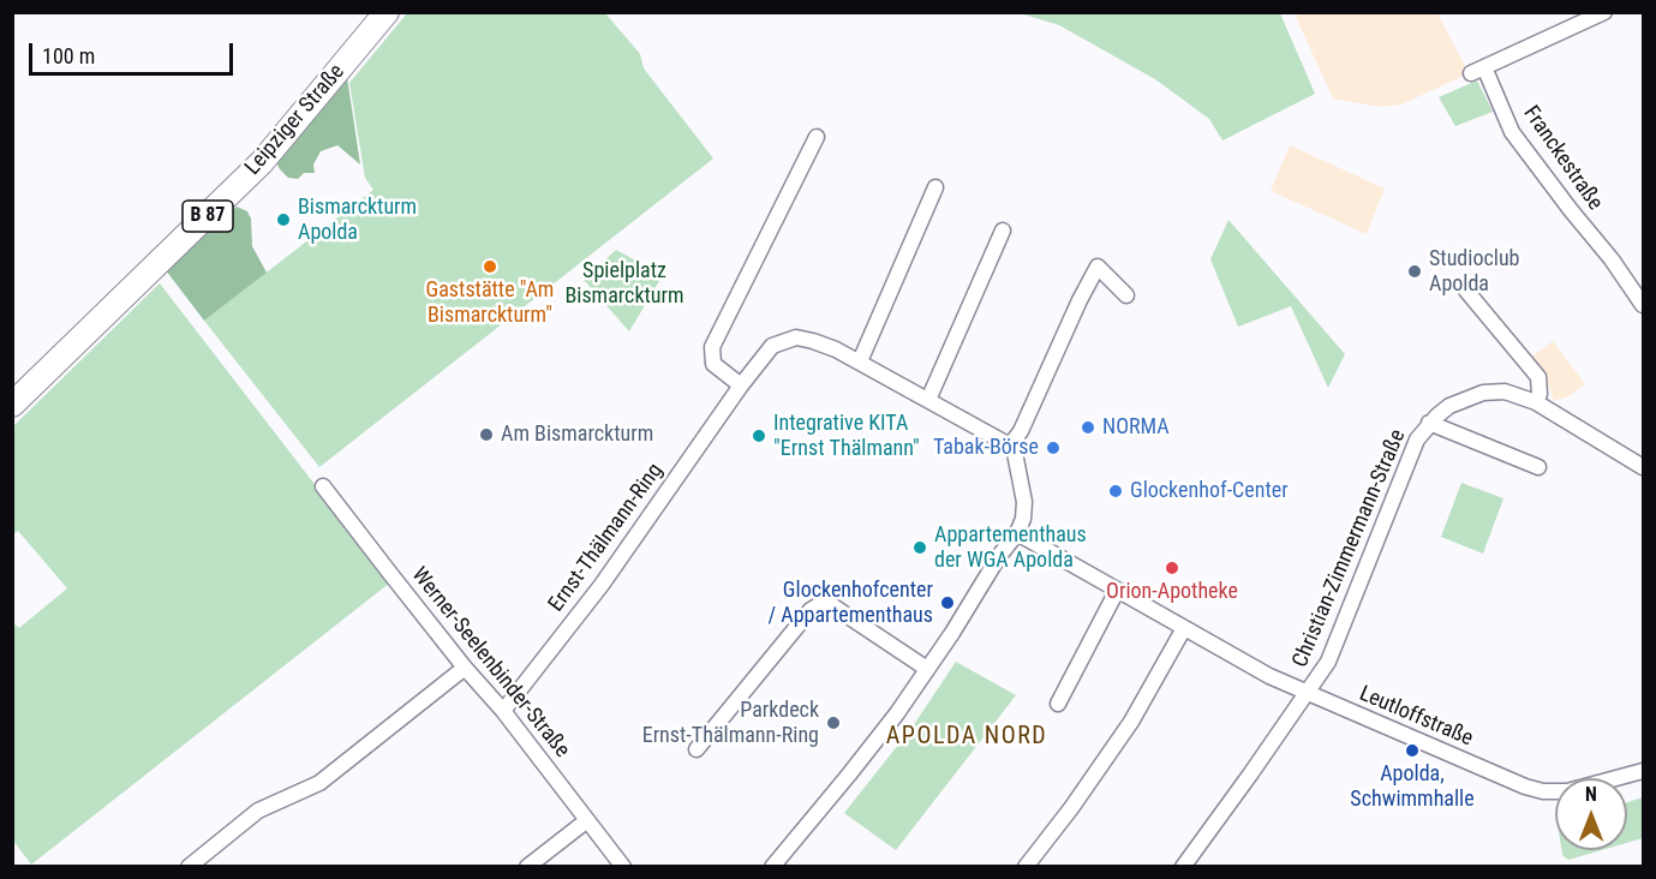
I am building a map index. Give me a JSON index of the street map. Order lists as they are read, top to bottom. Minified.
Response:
{"streets":{"main road":["Leipziger Straße","B 87"],"street":["Franckestraße","Ernst-Thälmann-Ring","Christian-Zimmermann-Straße","Werner-Seelenbinder-Straße","Leutloffstraße"]},"crossings":[["Ernst-Thälmann-Ring","Werner-Seelenbinder-Straße"],["Christian-Zimmermann-Straße","Leutloffstraße"]],"districts":["APOLDA NORD"],"parks":["Spielplatz Bismarckturm"],"places":["Bismarckturm Apolda","Gaststätte \"Am Bismarckturm\"","Studioclub Apolda","NORMA","Am Bismarckturm","Integrative KITA \"Ernst Thälmann\"","Tabak-Börse","Glockenhof-Center","Appartementhaus der WGA Apolda","Orion-Apotheke","Glockenhofcenter / Appartementhaus","Parkdeck Ernst-Thälmann-Ring","Apolda, Schwimmhalle"],"scale_bar":"100 m","north":"top"}
